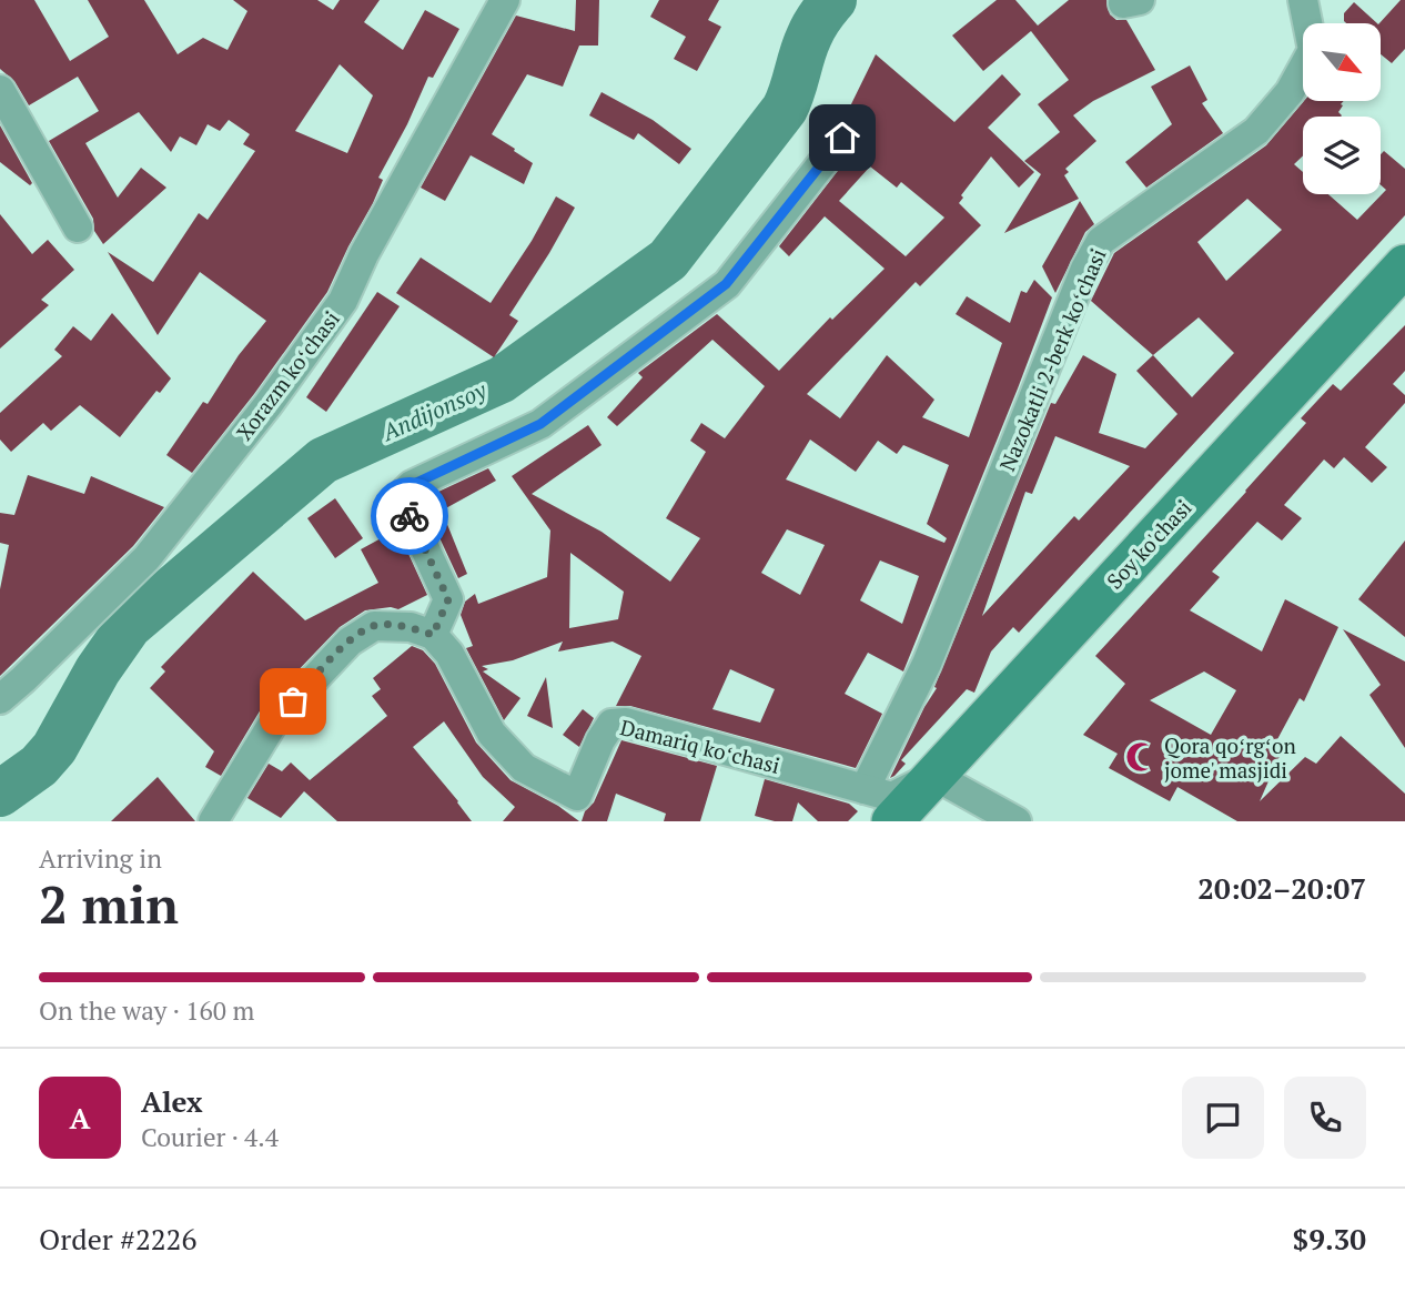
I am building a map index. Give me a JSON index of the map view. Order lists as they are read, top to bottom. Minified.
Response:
{"streets":{"main road":["Soy ko'chasi"],"street":["Nazokatli 2-berk koʻchasi","Xorazm koʻchasi","Damariq koʻchasi"]},"crossings":[["Nazokatli 2-berk koʻchasi","Damariq koʻchasi"],["Soy ko'chasi","Damariq koʻchasi"]],"water":["Andijonsoy"],"places":{"mosque":["Qora qoʻrgʻon jome' masjidi"]},"north":"bottom right","page":{"heading":["2 min","Arriving in","20:02–20:07"],"panel":["Alex","Courier · 4.4","Order #2226","$9.30"],"bar":"On the way · 160 m","round":"A"}}
